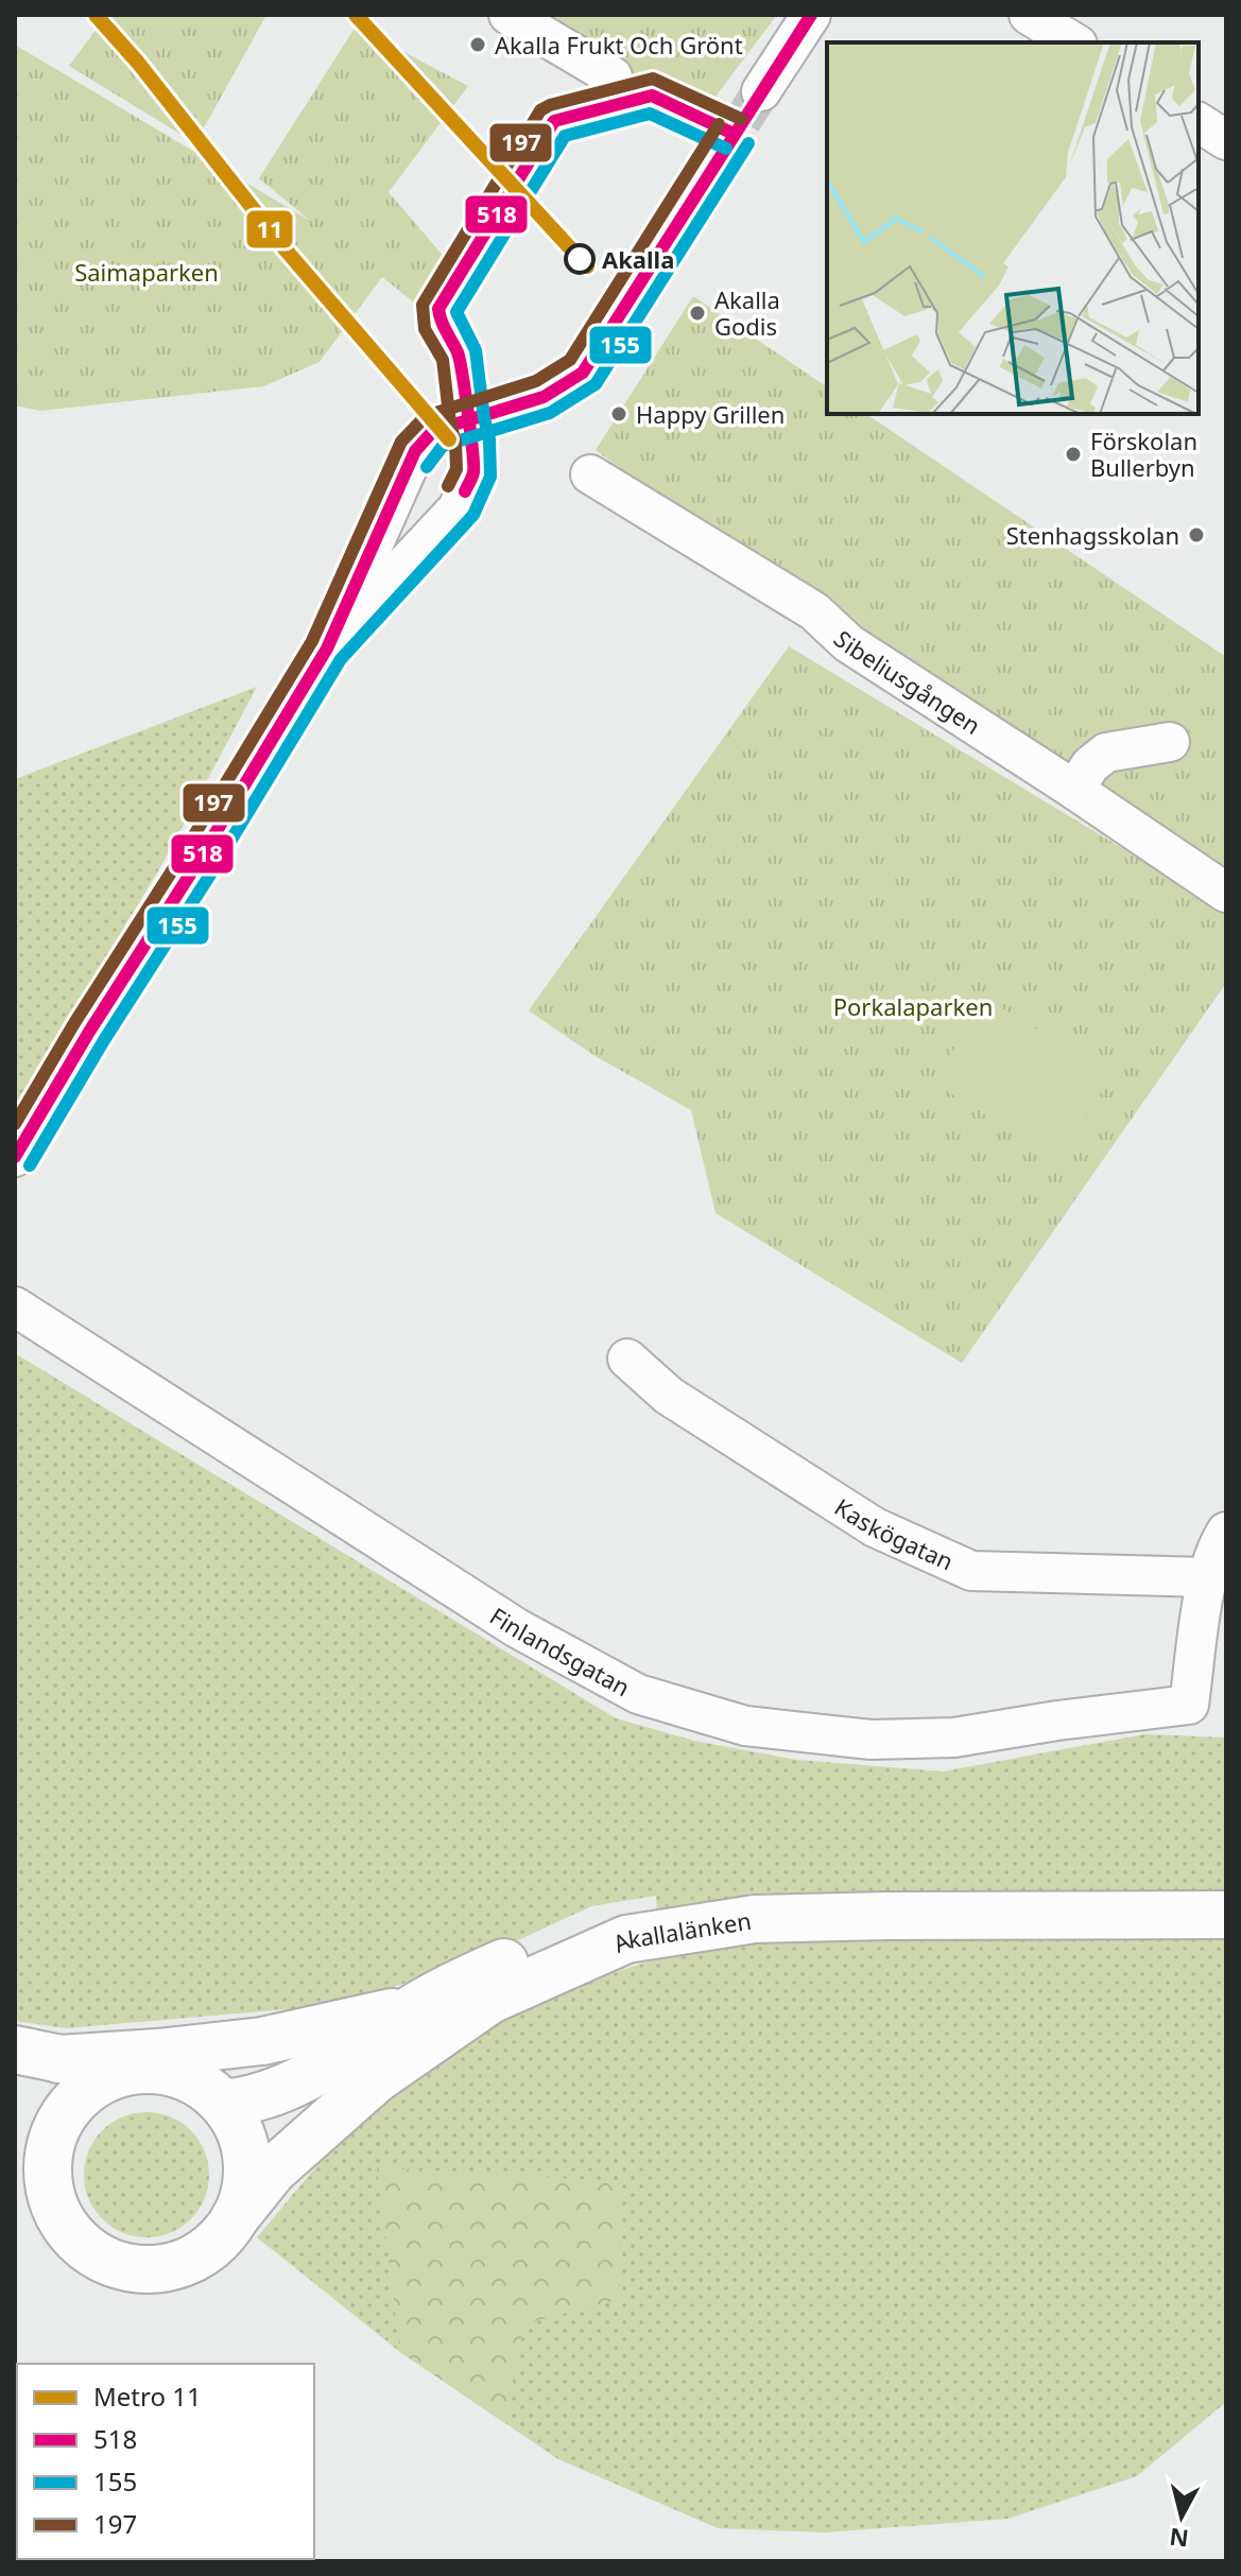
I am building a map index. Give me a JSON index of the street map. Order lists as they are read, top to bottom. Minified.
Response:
{"streets":{"main road":["Akallalänken"],"street":["Sibeliusgången","Kaskögatan","Finlandsgatan"]},"crossings":[["Kaskögatan","Finlandsgatan"]],"parks":["Saimaparken","Porkalaparken"],"places":["Akalla Frukt Och Grönt","Akalla","Akalla Godis","Happy Grillen","Förskolan Bullerbyn","Stenhagsskolan"],"lines":["metro line 11","transit line 518","transit line 197","transit line 155"],"legend":["Metro 11","518","155","197"],"north":"bottom"}
